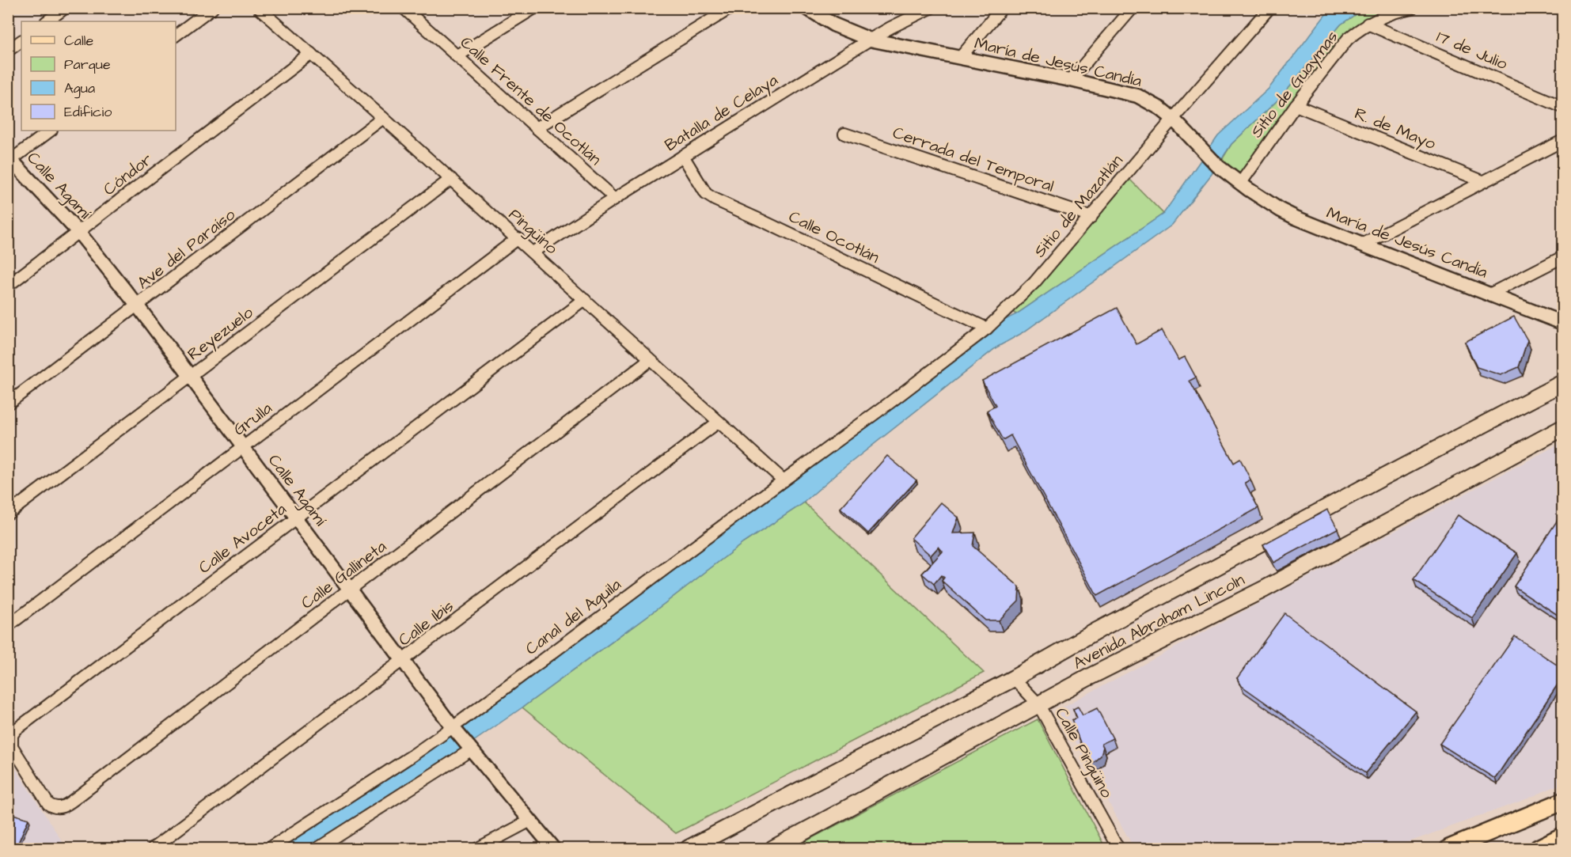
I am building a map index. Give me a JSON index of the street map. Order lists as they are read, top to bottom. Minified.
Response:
{"streets":{"main road":["Avenida Abraham Lincoln"],"street":["17 de Julio","María de Jesús Candía","Sitio de Guaymas","Calle Frente de Ocotlán","Batalla de Celaya","R. de Mayo","Cerrada del Temporal","Cóndor","Calle Agamí","Sitio de Mazatlán","Pingüino","Calle Ocotlán","Ave del Paraíso","Reyezuelo","Grulla","Calle Avoceta","Calle Gallineta","Canal del Aguila","Calle Ibis","Calle Pingüino"]},"crossings":[["17 de Julio","Sitio de Guaymas"],["María de Jesús Candía","Sitio de Guaymas"],["María de Jesús Candía","Batalla de Celaya"],["María de Jesús Candía","Sitio de Mazatlán"],["Sitio de Guaymas","R. de Mayo"],["Calle Frente de Ocotlán","Batalla de Celaya"],["Batalla de Celaya","Pingüino"],["Batalla de Celaya","Calle Ocotlán"],["Cerrada del Temporal","Sitio de Mazatlán"],["Cóndor","Calle Agamí"],["Cóndor","Pingüino"],["Calle Agamí","Ave del Paraíso"],["Calle Agamí","Reyezuelo"],["Calle Agamí","Grulla"],["Calle Agamí","Calle Avoceta"],["Calle Agamí","Calle Gallineta"],["Calle Agamí","Canal del Aguila"],["Calle Agamí","Calle Ibis"],["Sitio de Mazatlán","Calle Ocotlán"],["Sitio de Mazatlán","Canal del Aguila"],["Pingüino","Ave del Paraíso"],["Pingüino","Reyezuelo"],["Pingüino","Grulla"],["Pingüino","Calle Avoceta"],["Pingüino","Calle Gallineta"],["Pingüino","Canal del Aguila"],["Pingüino","Calle Ibis"],["Calle Avoceta","Calle Gallineta"],["Avenida Abraham Lincoln","Calle Pingüino"]],"legend":["Calle","Parque","Agua","Edificio"]}
